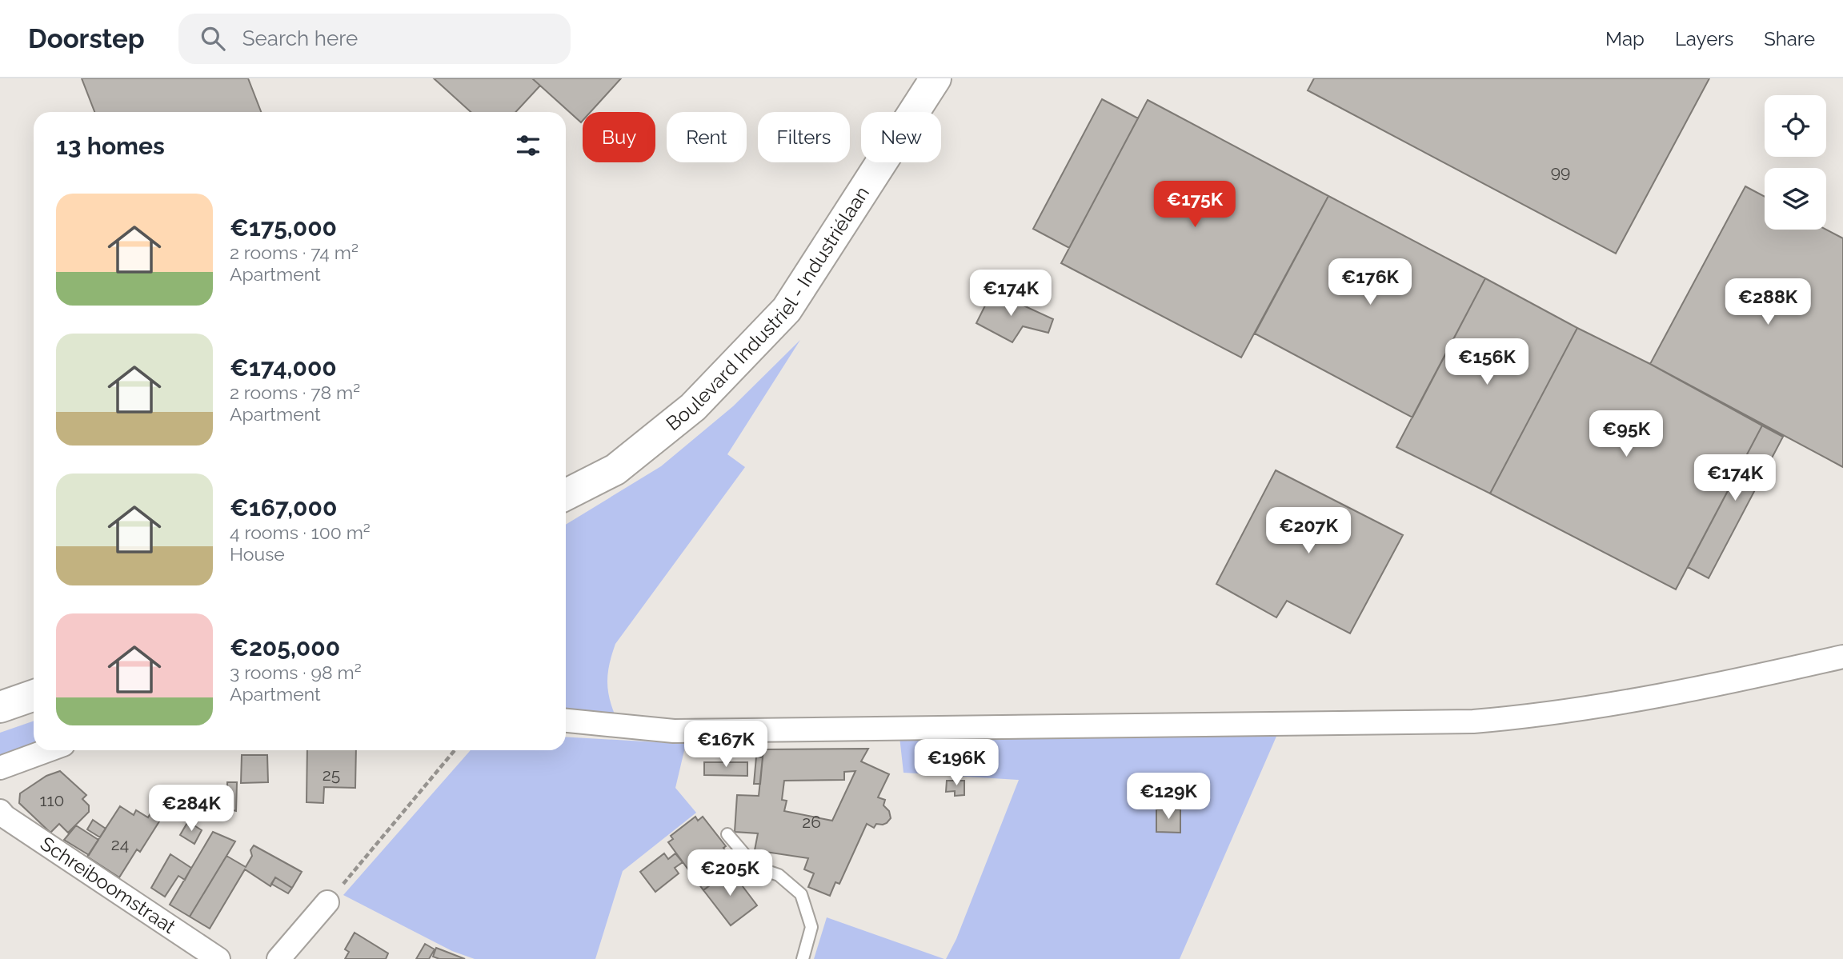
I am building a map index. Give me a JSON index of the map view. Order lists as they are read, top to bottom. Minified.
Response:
{"streets":{"main road":["Boulevard Industriel - Industriélaan"],"street":["Schreiboomstraat"]},"house_numbers":["99","25","110","26","24"],"page":{"header":"Doorstep","search":"Search here","nav":["Map","Layers","Share"],"chip":["Buy","Rent","Filters","New"],"heading":"13 homes","list":[{"name":"€175,000","note":"2 rooms · 74 m² · Apartment"},{"name":"€174,000","note":"2 rooms · 78 m² · Apartment"},{"name":"€167,000","note":"4 rooms · 100 m² · House"},{"name":"€205,000","note":"3 rooms · 98 m² · Apartment"}],"price":["€175K","€176K","€174K","€288K","€156K","€95K","€174K","€207K","€167K","€196K","€129K","€284K","€205K"]}}
